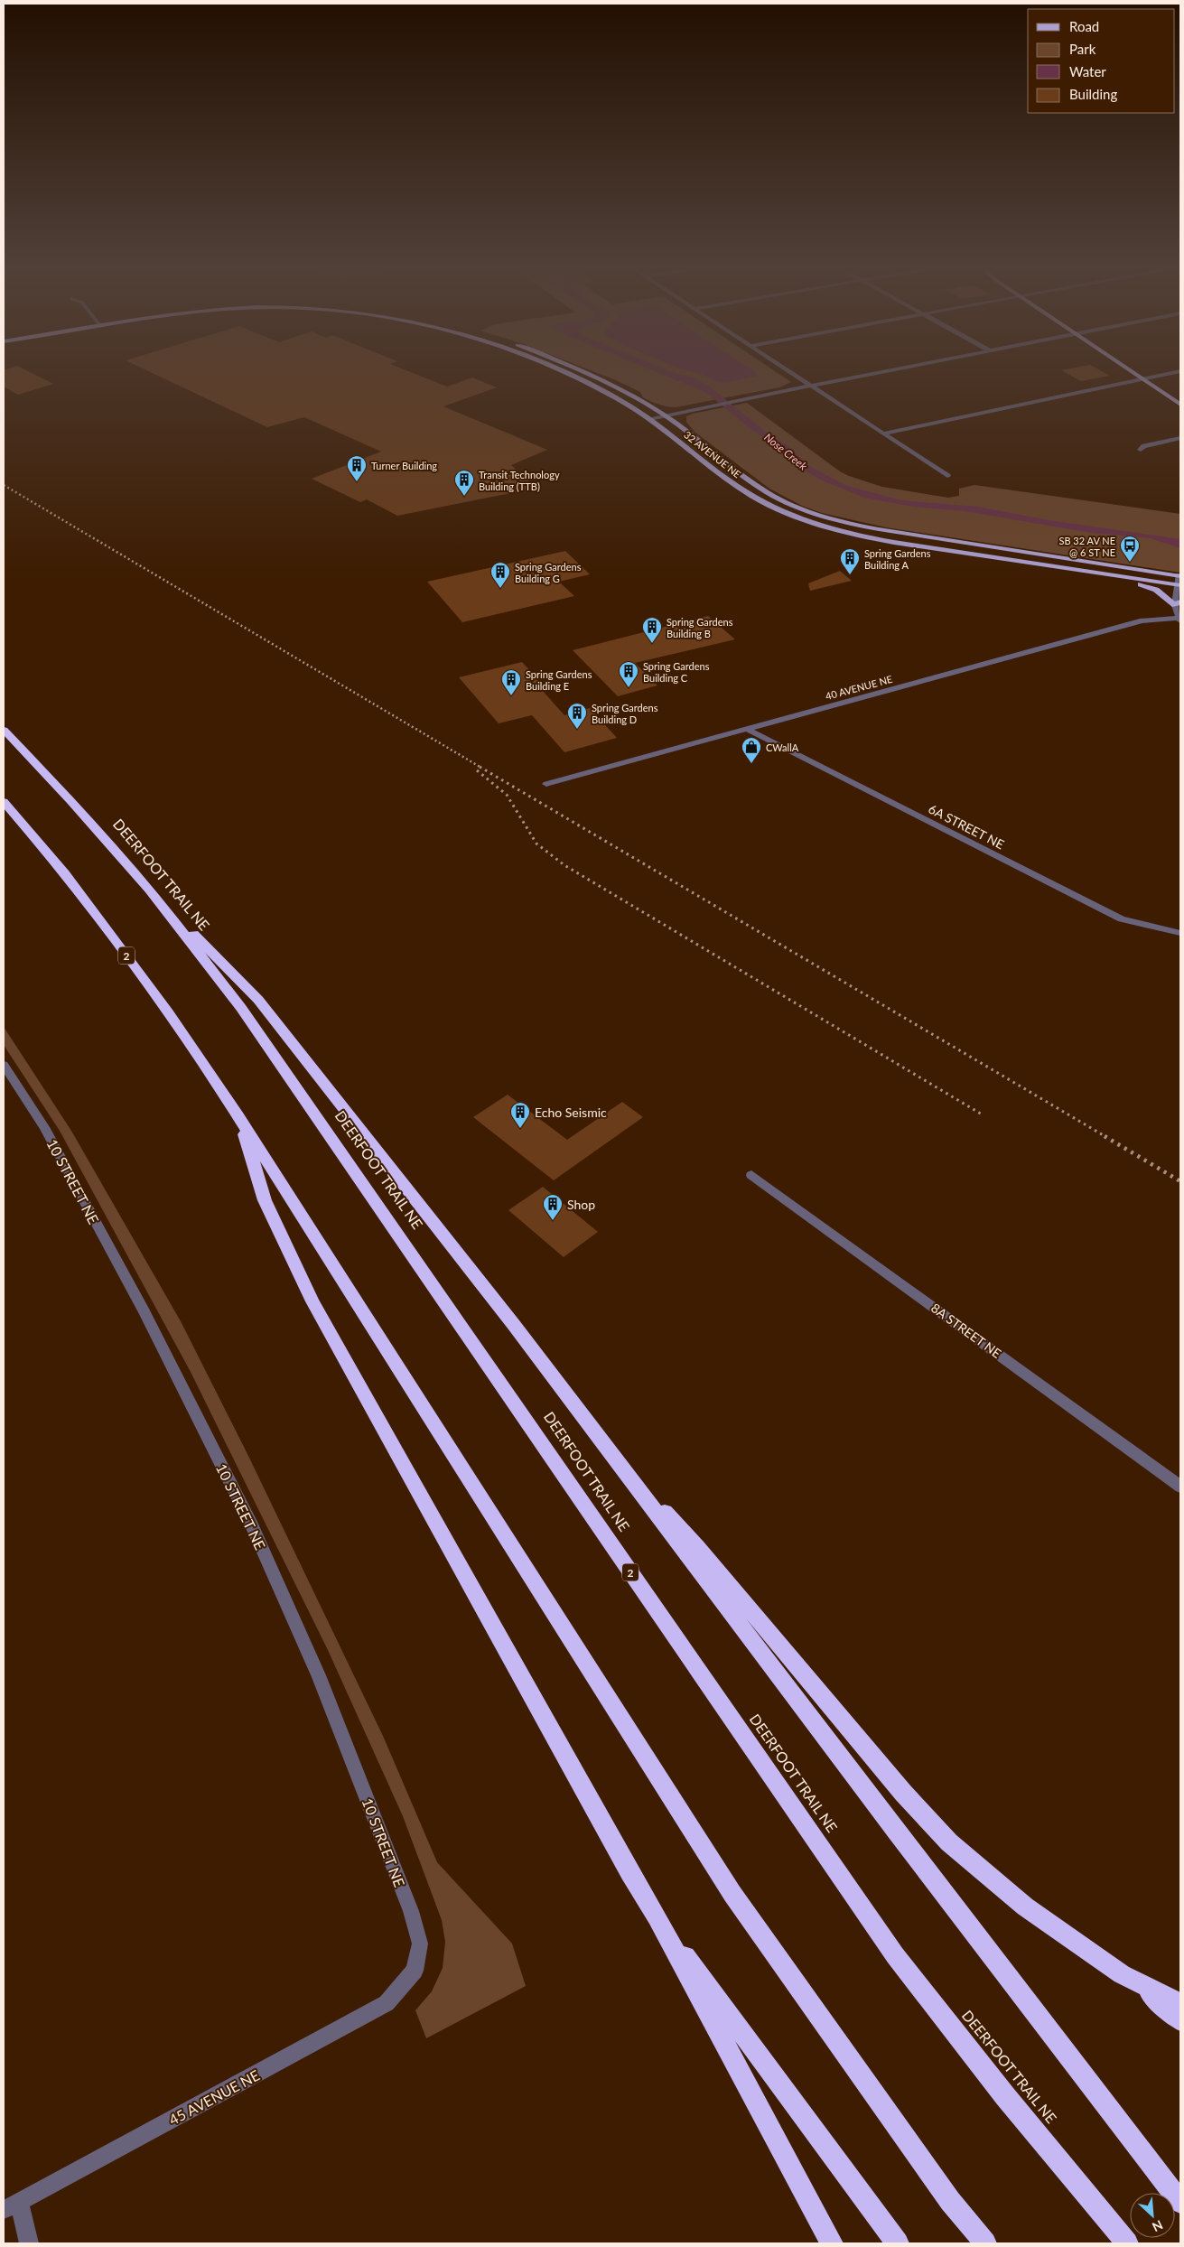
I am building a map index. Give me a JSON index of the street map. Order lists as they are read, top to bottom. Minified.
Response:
{"streets":{"highway":["DEERFOOT TRAIL NE","2"],"main road":["32 AVENUE NE"],"street":["40 AVENUE NE","6A STREET NE","10 STREET NE","8A STREET NE","45 AVENUE NE"]},"crossings":[["40 AVENUE NE","6A STREET NE"],["10 STREET NE","45 AVENUE NE"]],"water":["Nose Creek"],"places":{"building":["Turner Building","Transit Technology Building (TTB)","Spring Gardens Building A","Spring Gardens Building G","Spring Gardens Building B","Spring Gardens Building C","Spring Gardens Building E","Spring Gardens Building D","Echo Seismic","Shop"],"bus stop":["SB 32 AV NE @ 6 ST NE"],"shop":["CWallA"]},"legend":["Road","Park","Water","Building"],"north":"bottom right"}
